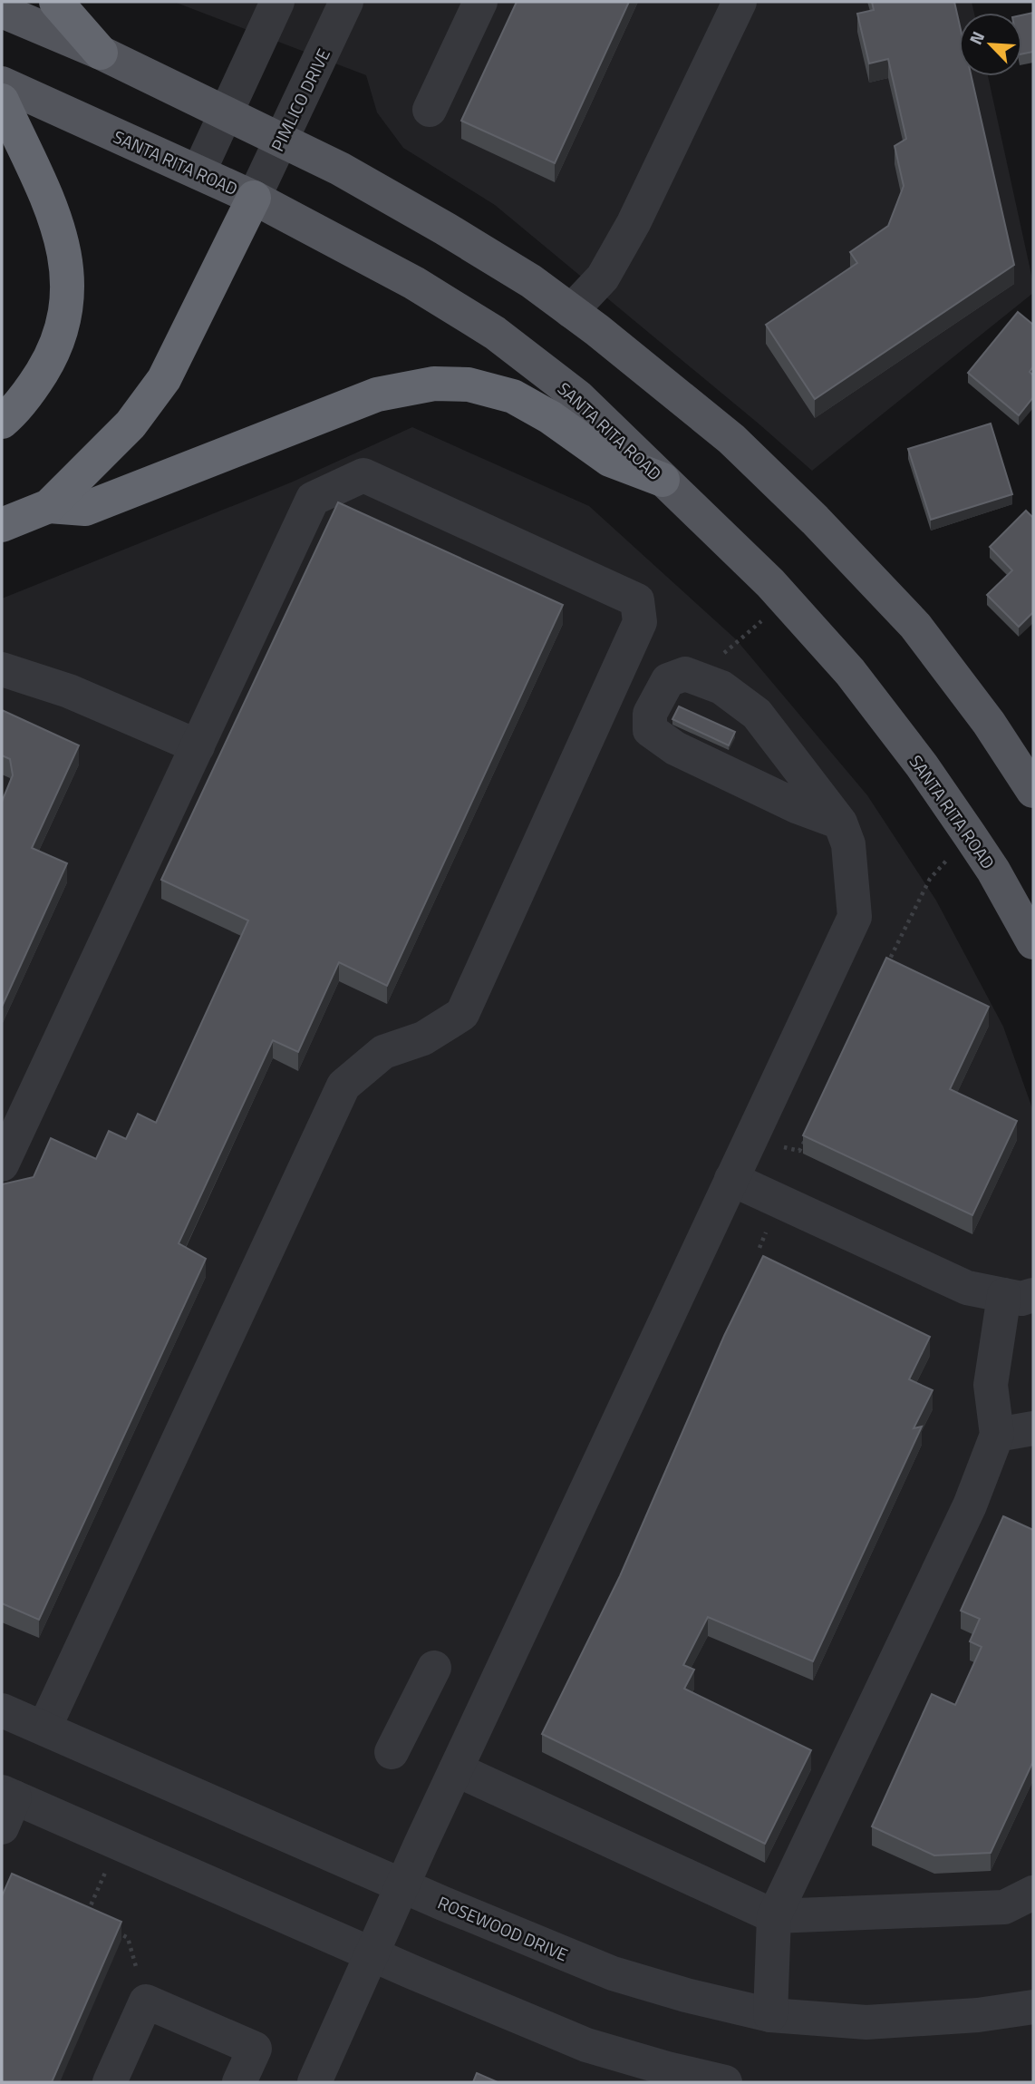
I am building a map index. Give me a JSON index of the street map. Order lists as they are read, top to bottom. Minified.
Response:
{"streets":{"main road":["SANTA RITA ROAD"],"street":["PIMLICO DRIVE","ROSEWOOD DRIVE"]},"crossings":[["PIMLICO DRIVE","SANTA RITA ROAD"]],"north":"top left"}
